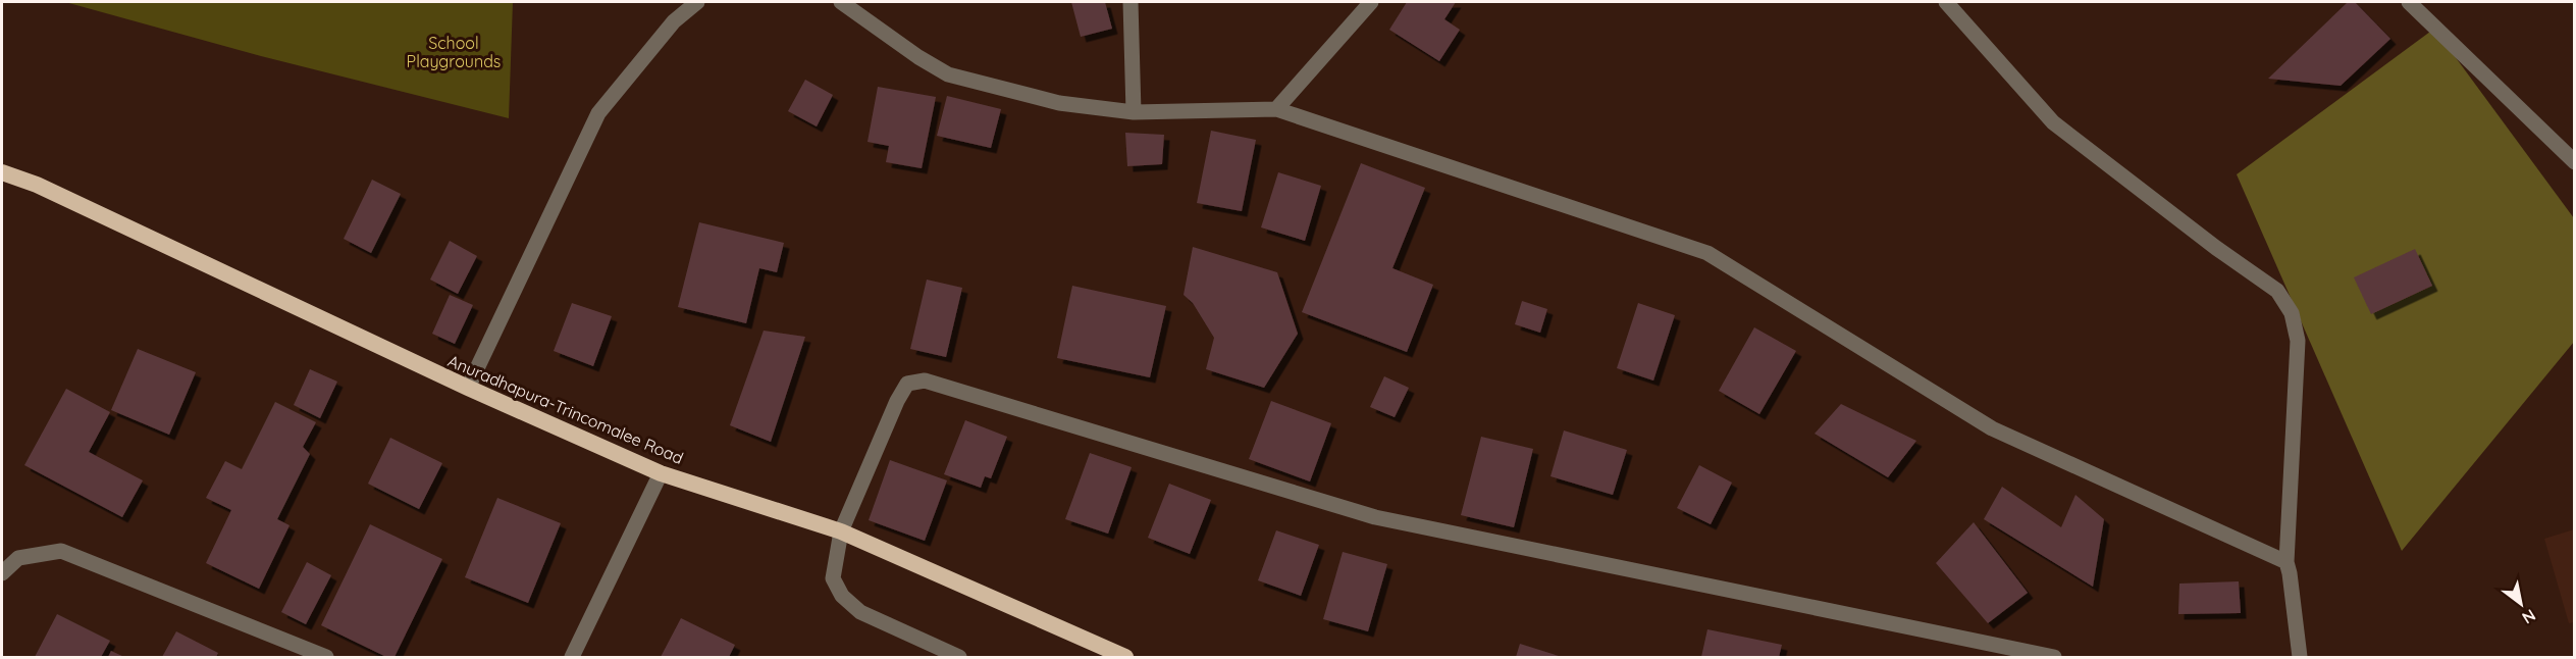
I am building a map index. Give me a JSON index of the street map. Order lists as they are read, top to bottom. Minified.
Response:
{"streets":{"highway":["Anuradhapura-Trincomalee Road"]},"parks":["School Playgrounds"],"north":"bottom right"}
